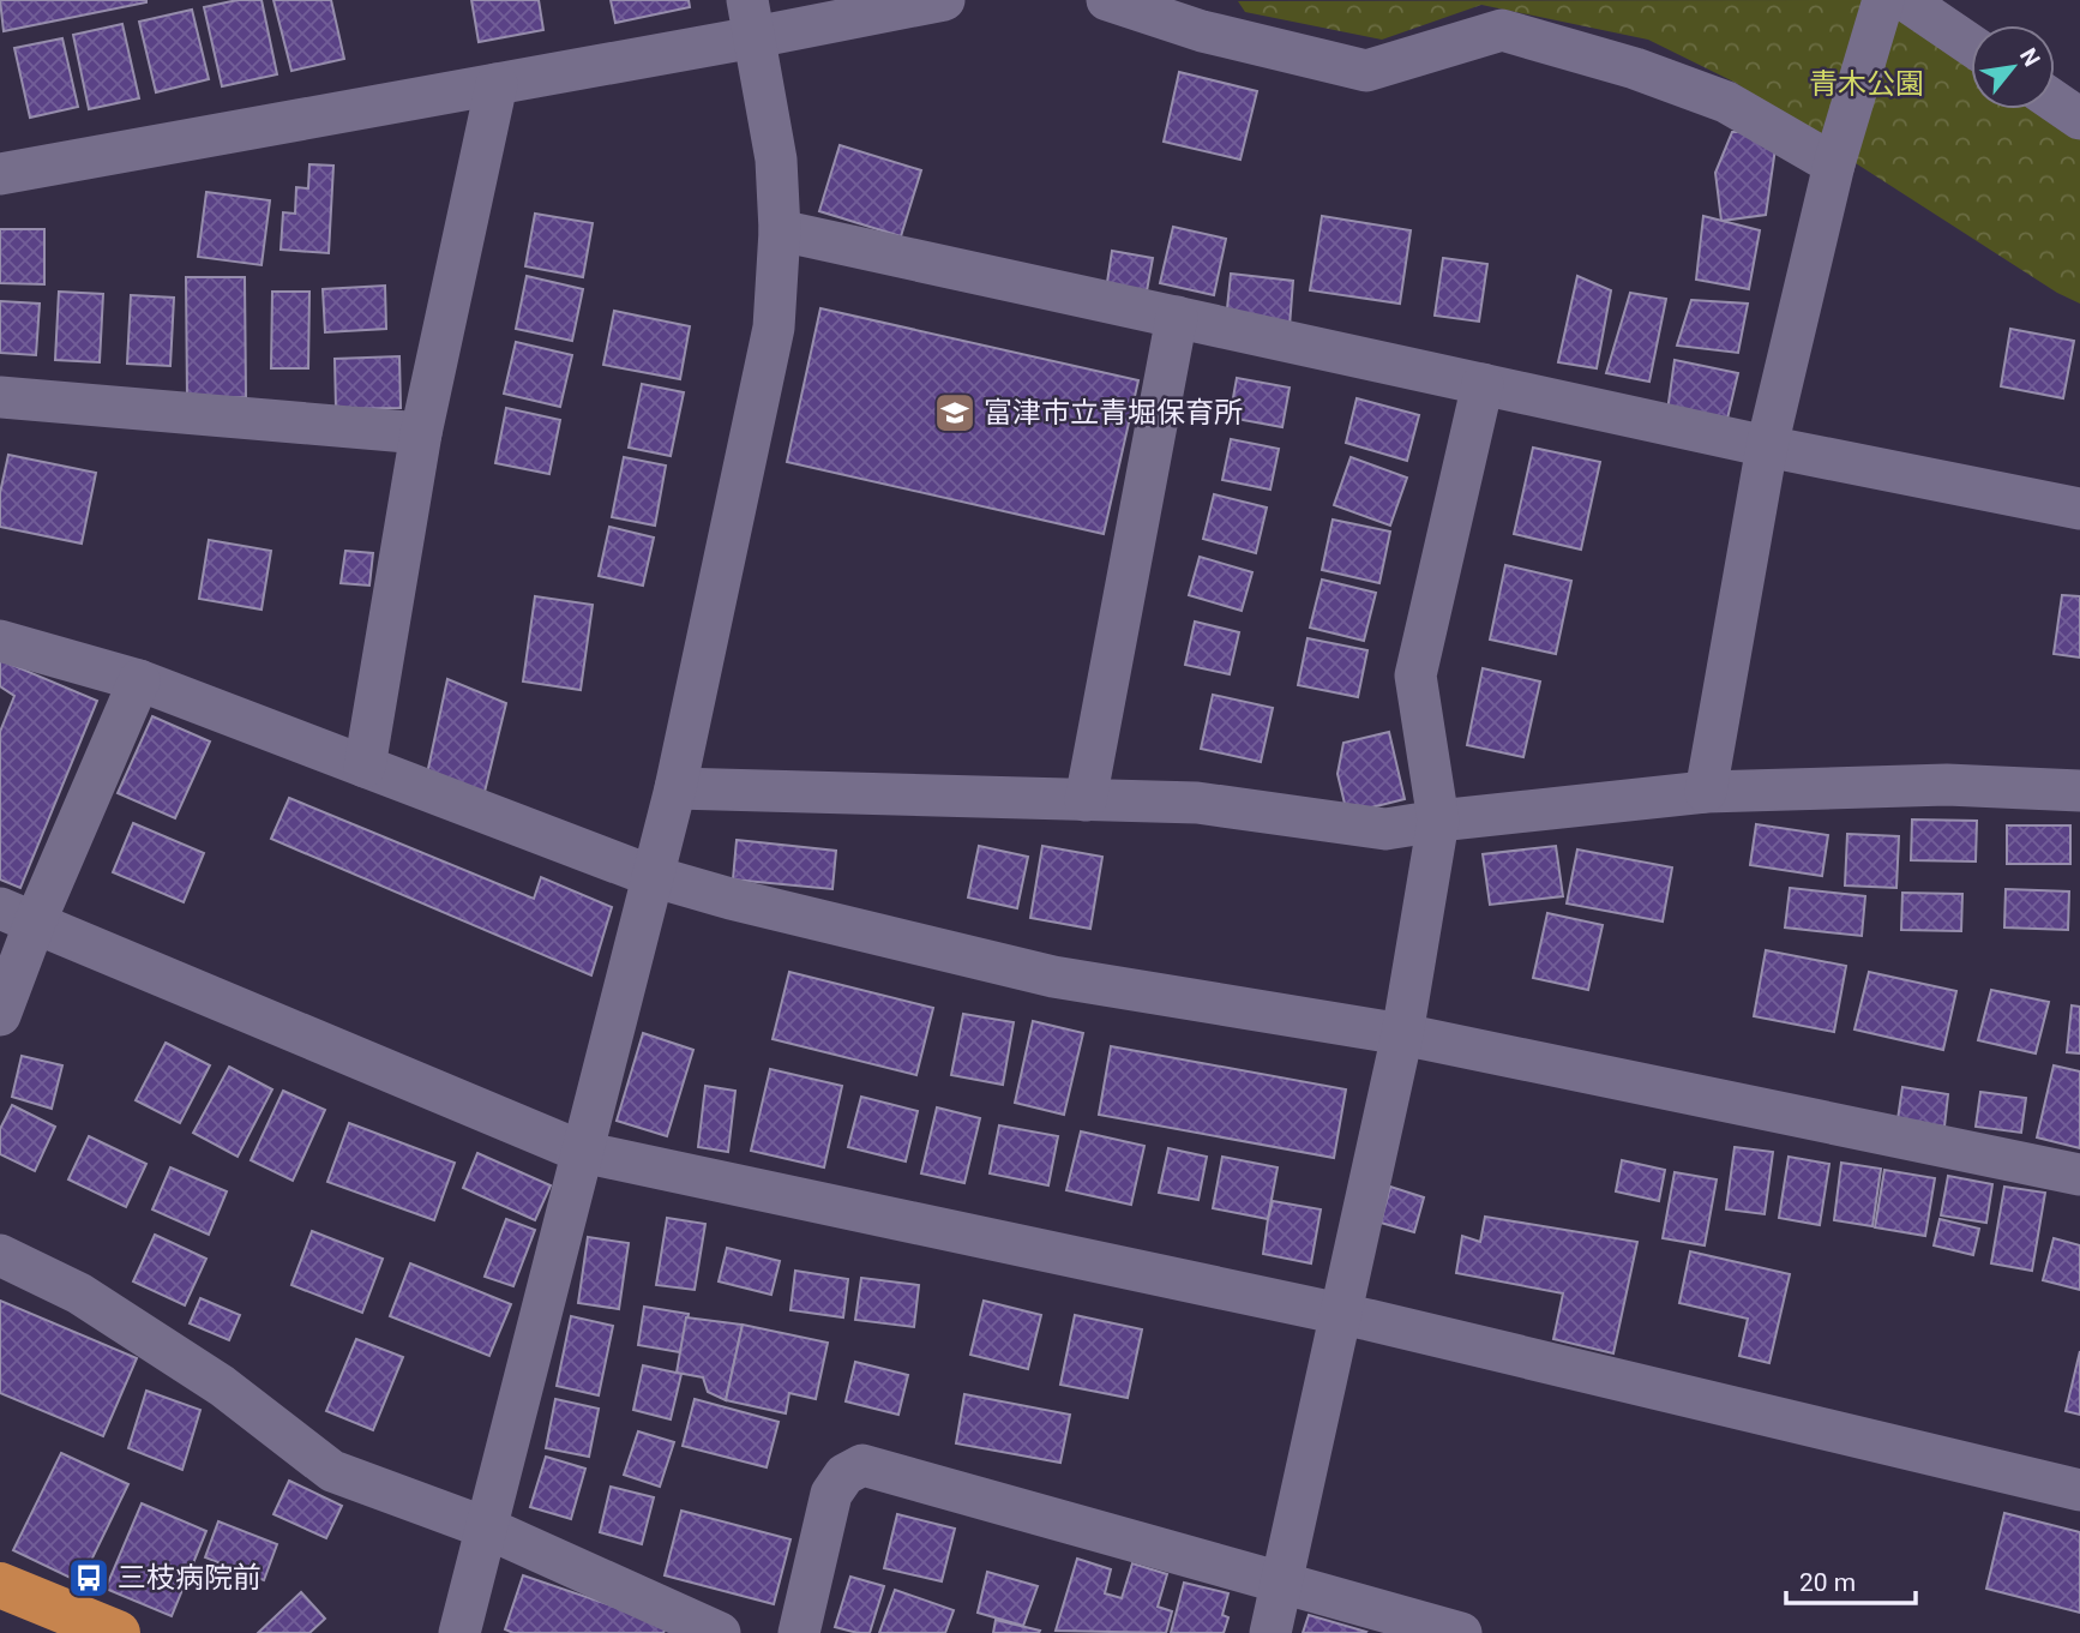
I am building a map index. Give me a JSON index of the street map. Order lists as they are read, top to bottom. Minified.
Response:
{"parks":["青木公園"],"places":{"school or university":["富津市立青堀保育所"],"bus stop":["三枝病院前"]},"scale_bar":"20 m","north":"top right"}
